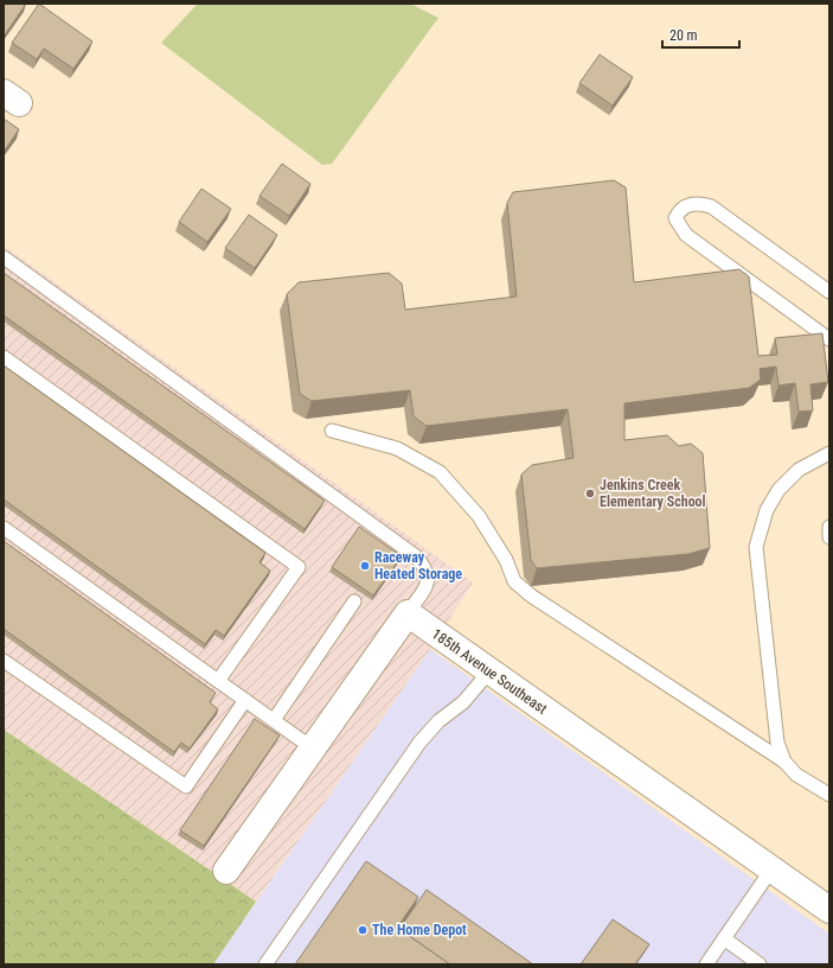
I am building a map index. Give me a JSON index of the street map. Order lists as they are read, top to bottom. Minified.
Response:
{"streets":{"street":["185th Avenue Southeast"]},"places":["Jenkins Creek Elementary School","Raceway Heated Storage","The Home Depot"],"scale_bar":"20 m"}
